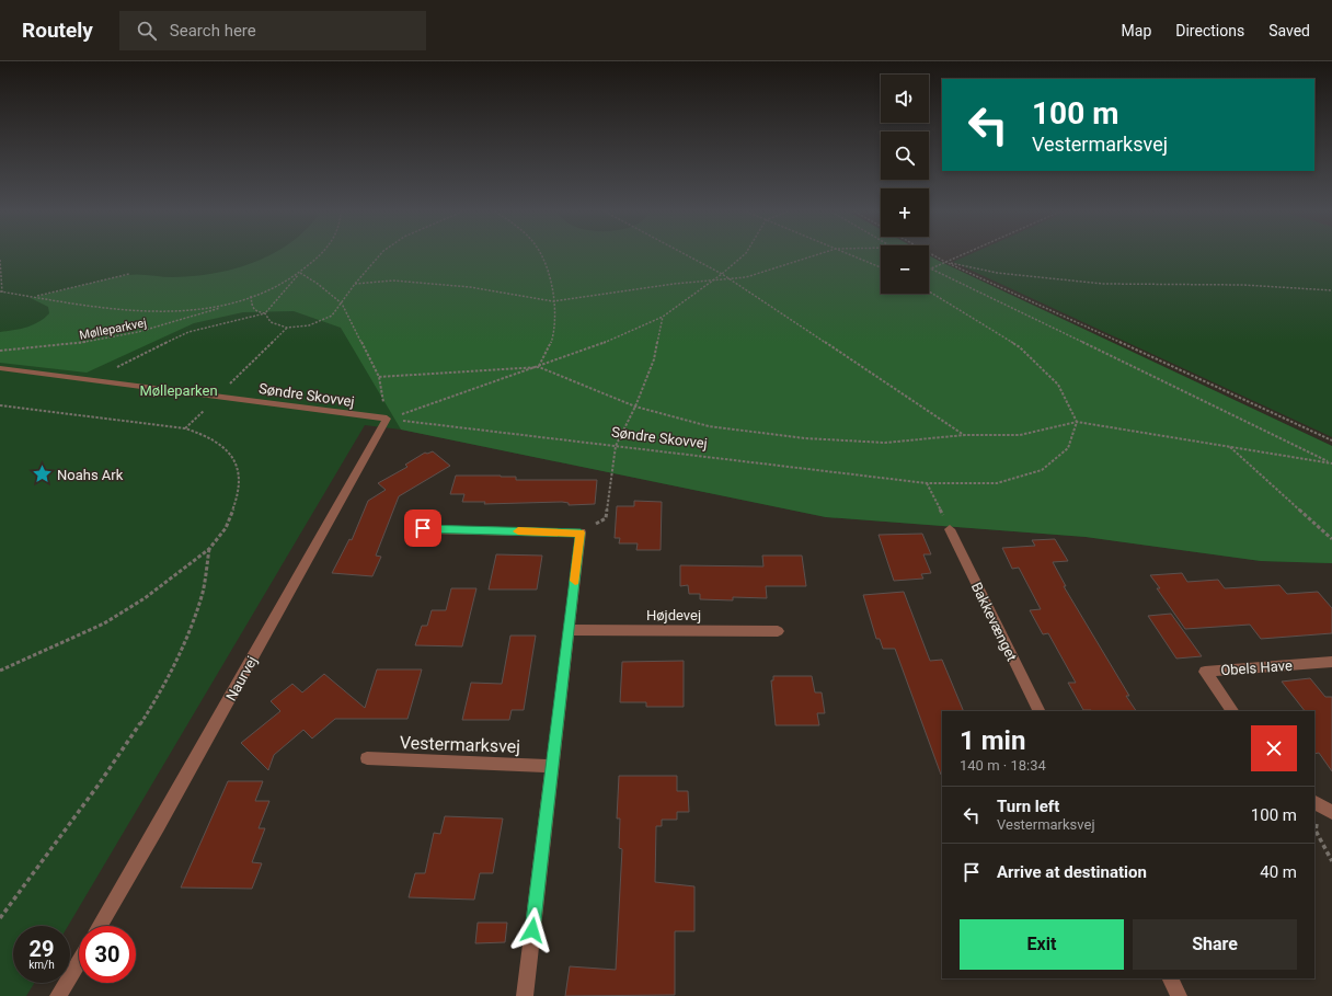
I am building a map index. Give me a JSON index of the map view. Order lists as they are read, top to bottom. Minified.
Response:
{"streets":{"street":["Søndre Skovvej","Højdevej","Bakkevænget","Obels Have","Naurvej","Vestermarksvej"],"path":["Mølleparkvej"]},"crossings":[["Søndre Skovvej","Naurvej"]],"parks":["Mølleparken"],"places":{"place":["Noahs Ark"]},"page":{"header":"Routely","search":"Search here","nav":["Map","Directions","Saved"],"map_buttons":["+","−"],"turn":["100 m","Vestermarksvej"],"heading":["1 min","140 m · 18:34"],"list":[{"name":"Turn left","note":"Vestermarksvej","value":"100 m"},{"name":"Arrive at destination","value":"40 m"}],"buttons":["Exit","Share"],"speed":"29 km/h","limit":"30"}}
